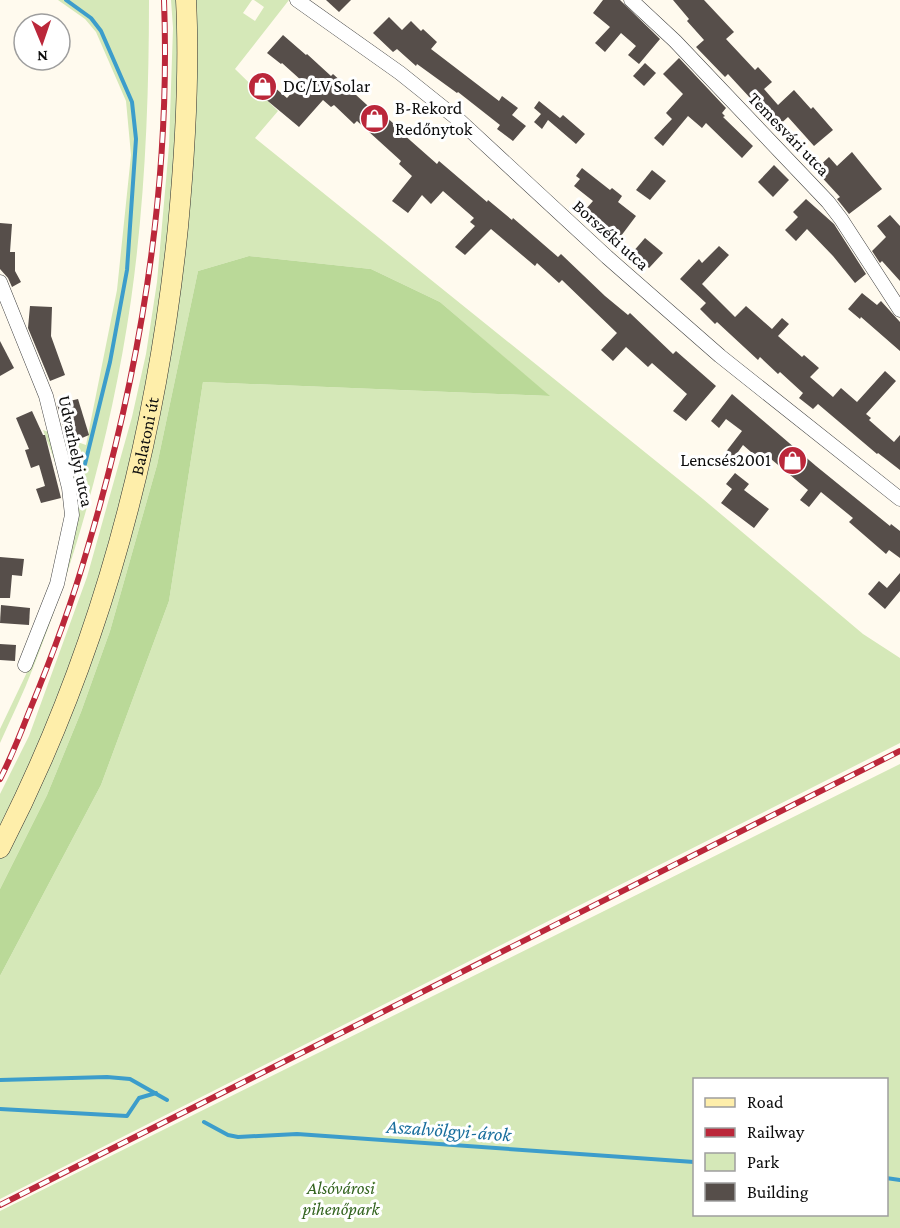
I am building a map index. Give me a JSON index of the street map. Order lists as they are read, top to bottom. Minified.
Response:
{"streets":{"main road":["Balatoni út"],"street":["Temesvári utca","Borszéki utca","Udvarhelyi utca"]},"water":["Aszalvölgyi-árok"],"parks":["Alsóvárosi pihenőpark"],"places":{"shop":["DC/LV Solar","B-Rekord Redőnytok","Lencsés2001"]},"legend":["Road","Railway","Park","Building"],"north":"bottom"}
